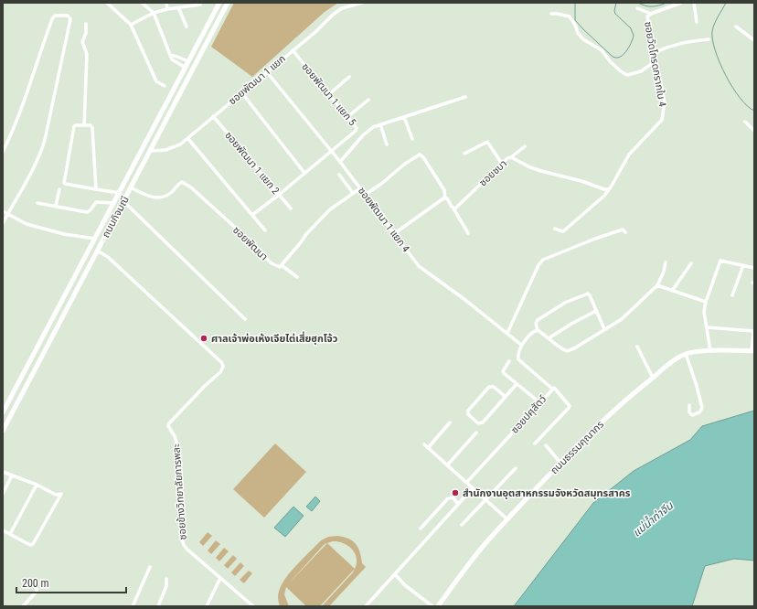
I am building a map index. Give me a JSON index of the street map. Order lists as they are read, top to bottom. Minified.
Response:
{"streets":{"main road":["ถนนกิจมณี","ถนนธรรมคุณากร"],"street":["ซอยวัดโกรดกรากใน 4","ซอยพัฒนา 1 แยก","ซอยพัฒนา 1 แยก 5","ซอยพัฒนา 1 แยก 2","ซอยชบา","ซอยพัฒนา 1 แยก 4","ซอยพัฒนา","ซอยปศุสัตว์","ซอยข้างวิทยาลัยการพละ"]},"crossings":[["ซอยวัดโกรดกรากใน 4","ซอยชบา"],["ซอยพัฒนา 1 แยก","ซอยพัฒนา 1 แยก 5"],["ซอยพัฒนา 1 แยก","ซอยพัฒนา 1 แยก 2"],["ซอยพัฒนา 1 แยก","ถนนกิจมณี"],["ซอยพัฒนา 1 แยก","ซอยพัฒนา 1 แยก 4"],["ซอยพัฒนา 1 แยก 5","ซอยพัฒนา 1 แยก 4"],["ถนนกิจมณี","ซอยพัฒนา"],["ถนนกิจมณี","ซอยข้างวิทยาลัยการพละ"]],"water":["แม่น้ำท่าจีน"],"places":["ศาลเจ้าพ่อเห้งเจียไต่เสี่ยฮุกโจ้ว","สำนักงานอุตสาหกรรมจังหวัดสมุทรสาคร"],"scale_bar":"200 m"}
